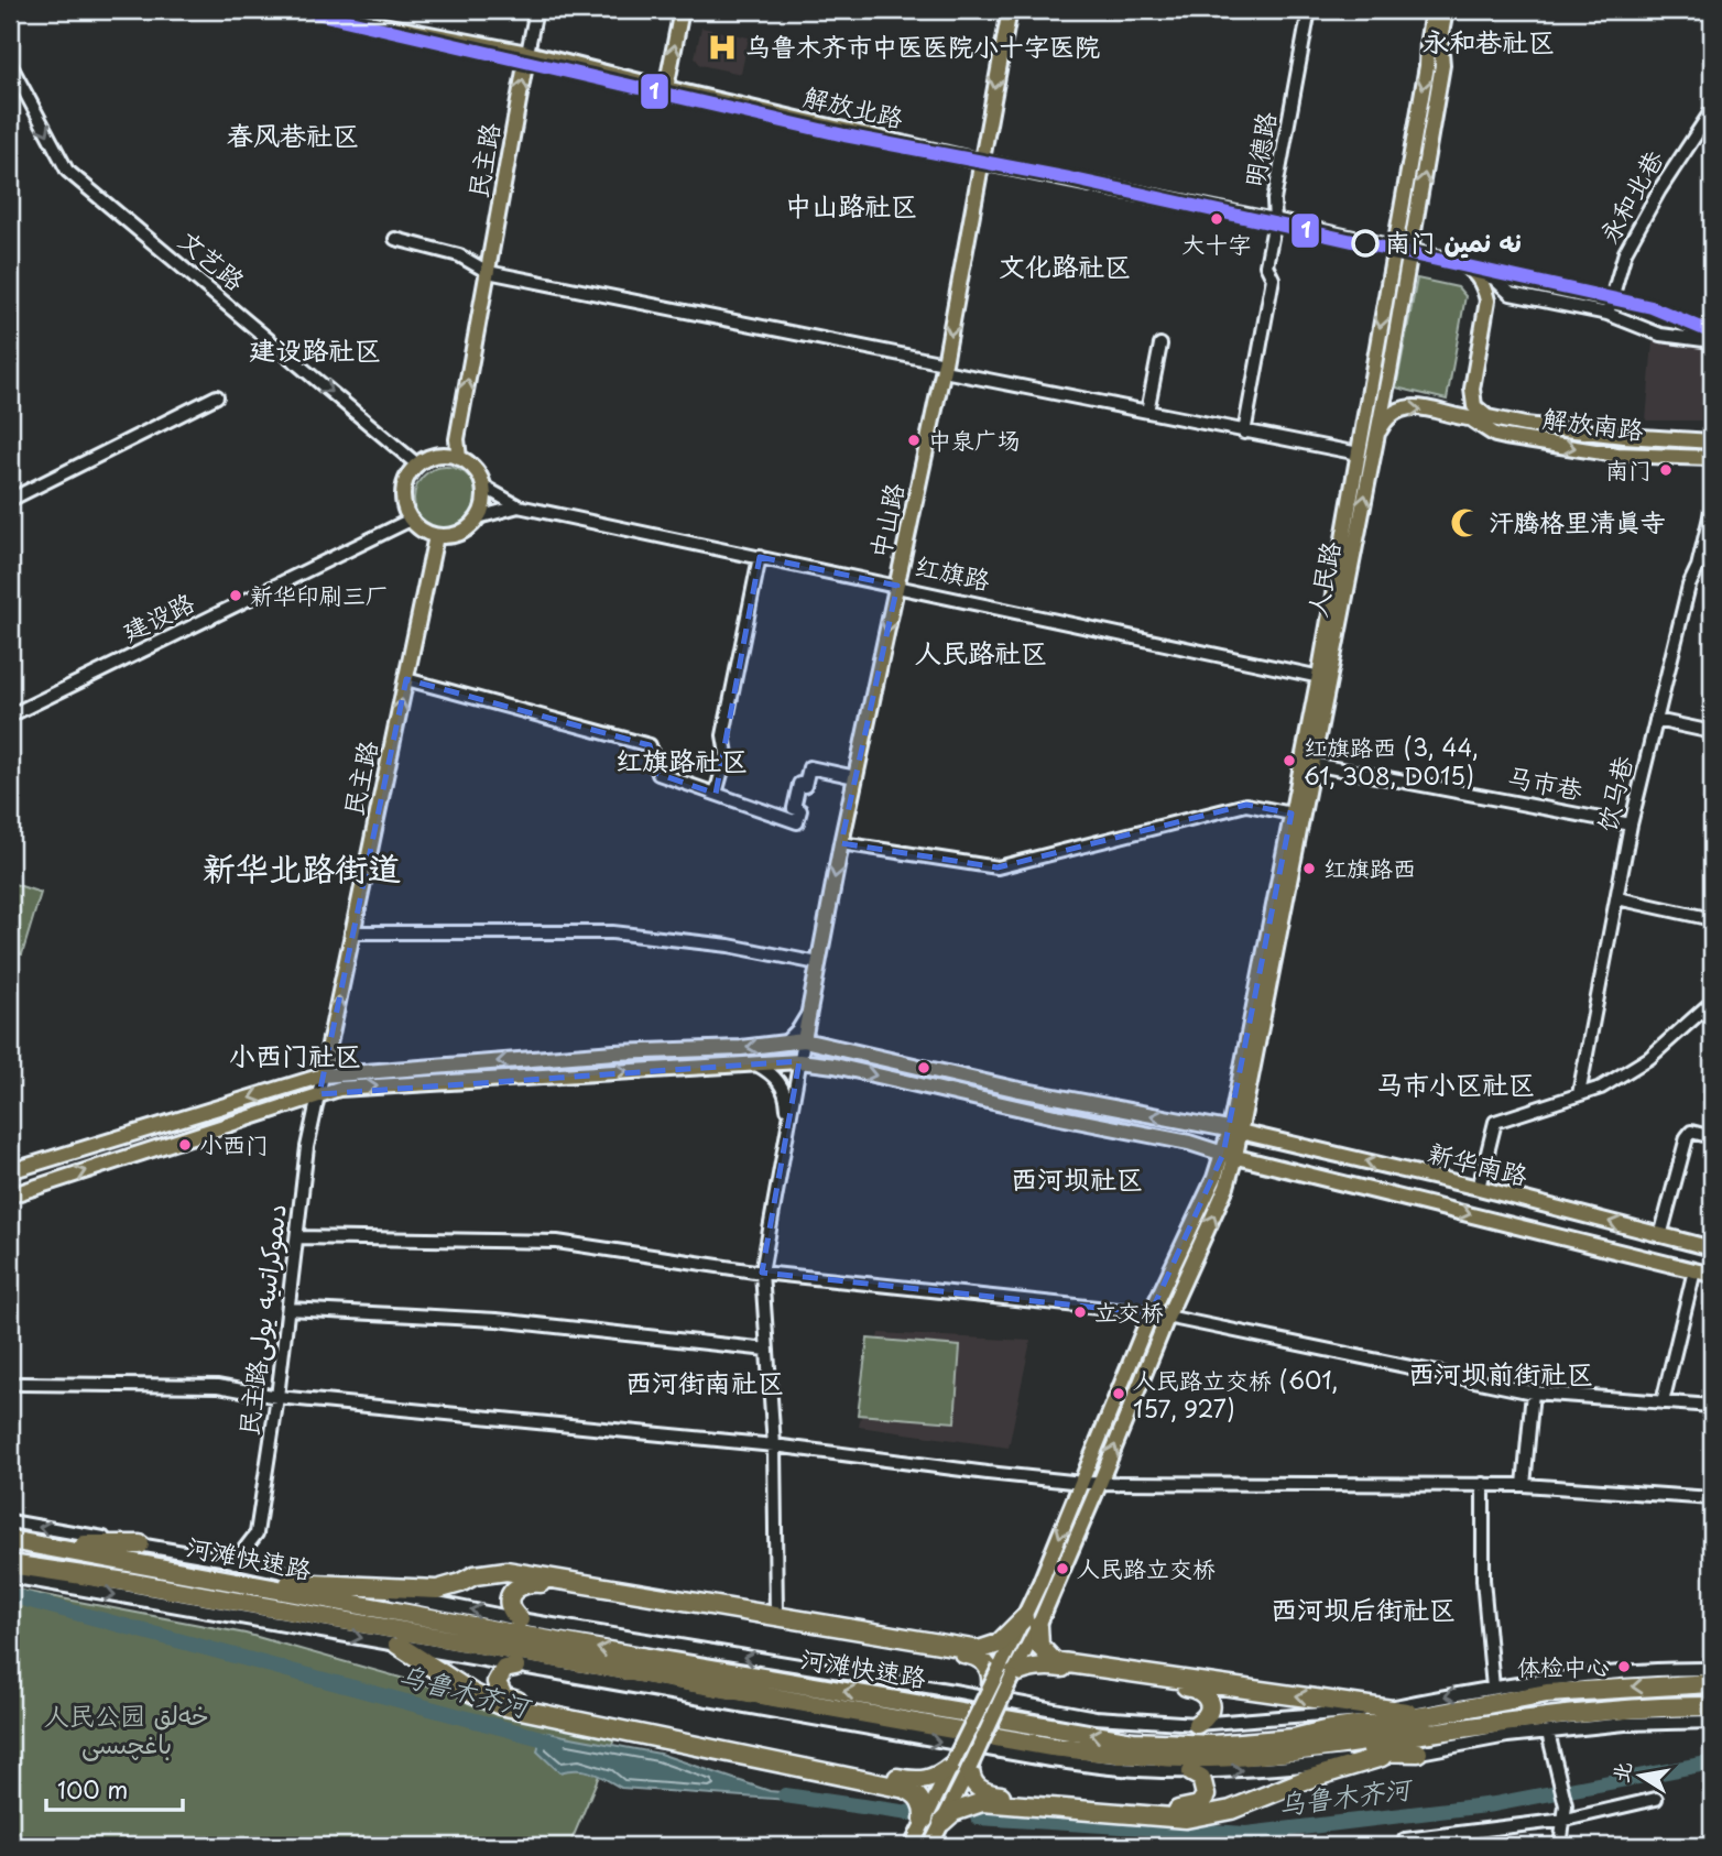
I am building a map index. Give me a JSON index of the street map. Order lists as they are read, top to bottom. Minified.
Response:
{"streets":{"highway":["河滩快速路"],"main road":["解放北路","民主路","解放南路","中山路","人民路","新华南路"],"street":["明德路","永和北巷","文艺路","红旗路","建设路","马市巷","饮马巷","民主路دىموكراتىيە يولى"]},"crossings":[["解放北路","明德路"],["解放北路","民主路"],["解放北路","中山路"],["解放北路","人民路"],["民主路","文艺路"],["民主路","建设路"],["民主路","新华南路"],["民主路","民主路دىموكراتىيە يولى"],["文艺路","建设路"],["解放南路","人民路"],["中山路","红旗路"],["中山路","新华南路"],["红旗路","人民路"],["人民路","马市巷"],["人民路","新华南路"],["马市巷","饮马巷"],["新华南路","民主路دىموكراتىيە يولى"]],"one_way":["民主路","文艺路","中山路"],"districts":["永和巷社区","春风巷社区","中山路社区","文化路社区","建设路社区","人民路社区","红旗路社区","新华北路街道","小西门社区","马市小区社区","西河坝社区","西河坝前街社区","西河街南社区","西河坝后街社区"],"water":["乌鲁木齐河"],"parks":["人民公园 خەلق باغچىسى"],"places":{"hospital":["乌鲁木齐市中医医院小十字医院"],"other":["大十字","南门 نە نمين","中泉广场","南门","新华印刷三厂","红旗路西 (3, 44, 61, 308, D015)","红旗路西","小西门","立交桥","人民路立交桥 (601, 157, 927)","人民路立交桥","体检中心"],"mosque":["汗腾格里清真寺"]},"lines":["transit line 1"],"scale_bar":"100 m","north":"left"}
